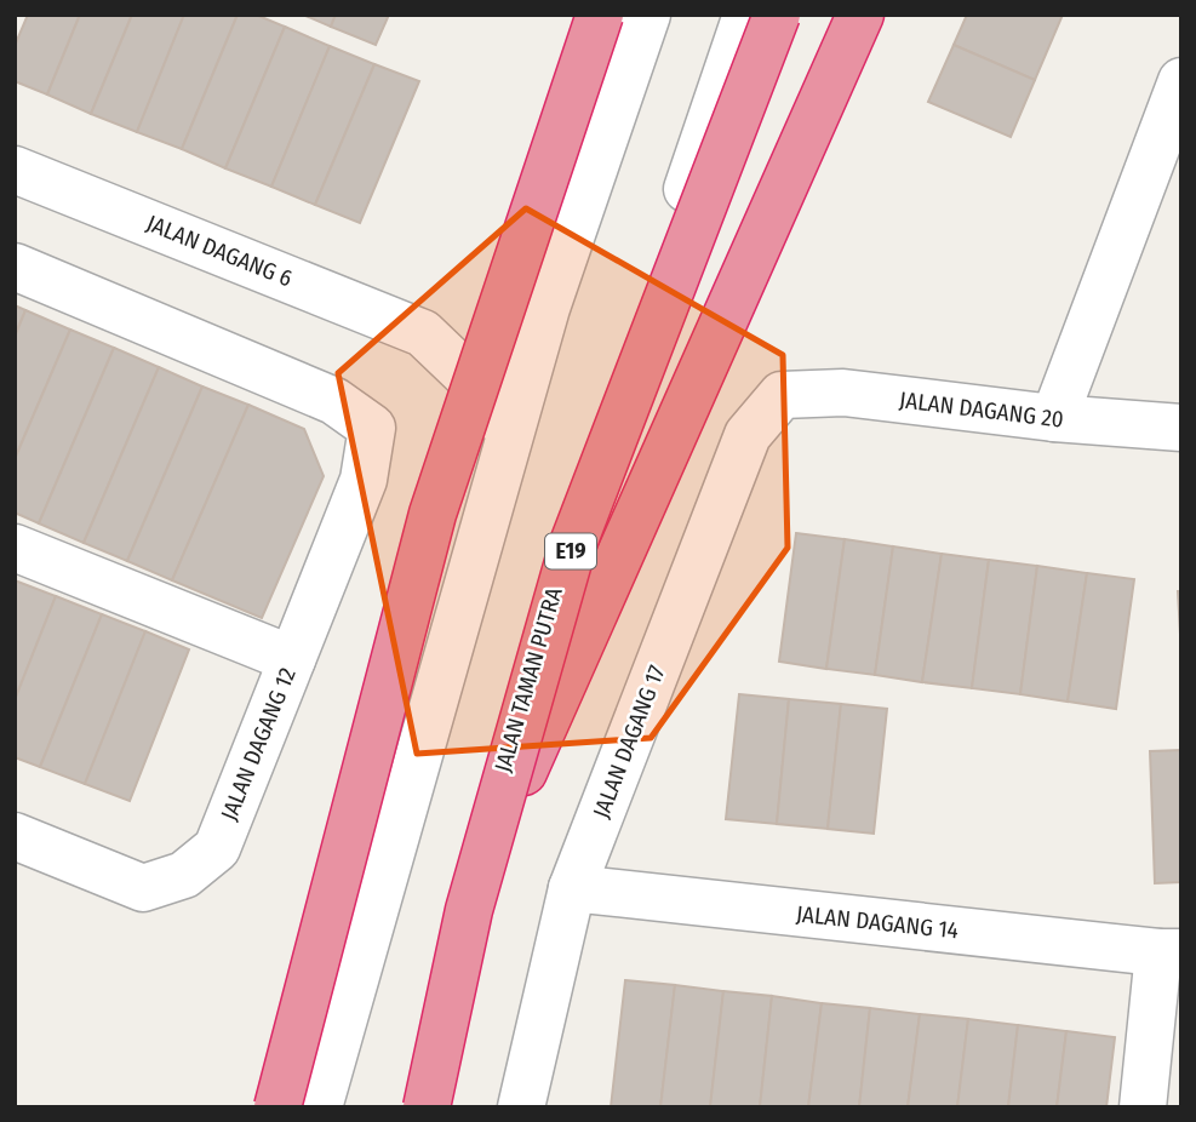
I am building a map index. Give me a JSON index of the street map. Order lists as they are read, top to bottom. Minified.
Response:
{"streets":{"highway":["E19"],"street":["JALAN DAGANG 6","JALAN DAGANG 20","JALAN TAMAN PUTRA","JALAN DAGANG 17","JALAN DAGANG 12","JALAN DAGANG 14"]},"crossings":[["JALAN DAGANG 20","JALAN DAGANG 17"],["JALAN DAGANG 17","JALAN DAGANG 14"]]}
